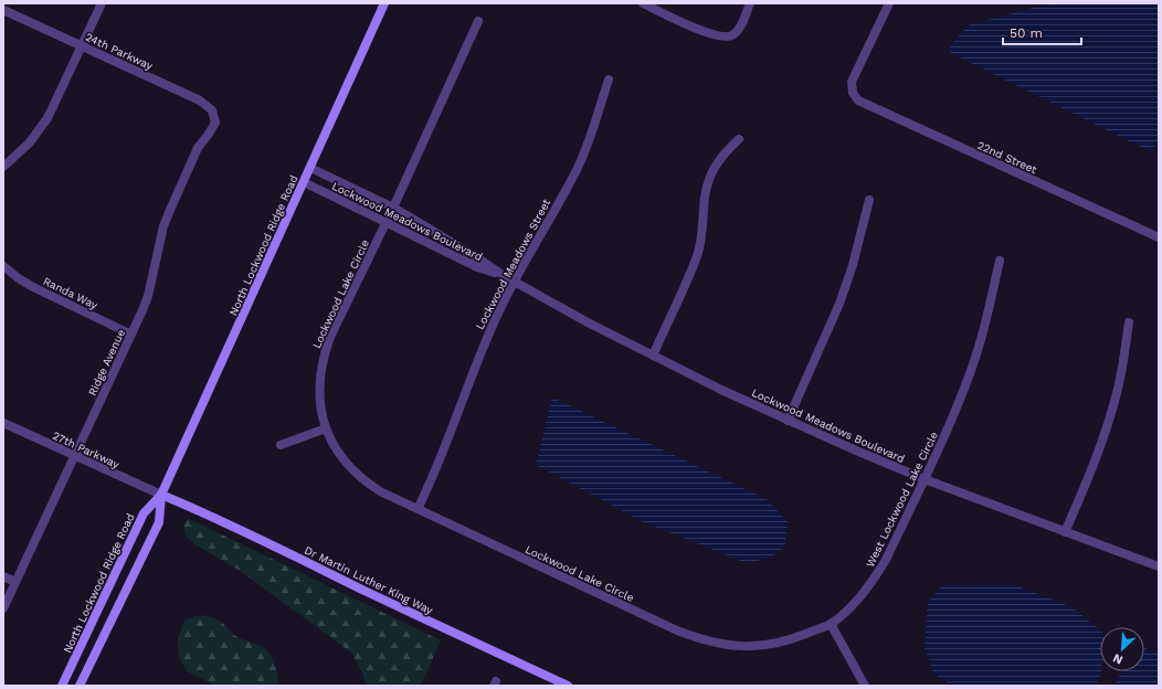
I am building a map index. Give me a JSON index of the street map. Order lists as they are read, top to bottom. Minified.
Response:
{"streets":{"main road":["North Lockwood Ridge Road","Dr Martin Luther King Way"],"street":["24th Parkway","22nd Street","Lockwood Meadows Boulevard","Lockwood Meadows Street","Randa Way","Lockwood Lake Circle","Ridge Avenue","27th Parkway","West Lockwood Lake Circle"]},"crossings":[["24th Parkway","Ridge Avenue"],["Lockwood Meadows Boulevard","North Lockwood Ridge Road"],["Lockwood Meadows Boulevard","Lockwood Meadows Street"],["Lockwood Meadows Boulevard","Lockwood Lake Circle"],["Lockwood Meadows Boulevard","West Lockwood Lake Circle"],["North Lockwood Ridge Road","27th Parkway"],["North Lockwood Ridge Road","Dr Martin Luther King Way"],["Lockwood Meadows Street","Lockwood Lake Circle"],["Randa Way","Ridge Avenue"],["Lockwood Lake Circle","West Lockwood Lake Circle"],["Ridge Avenue","27th Parkway"],["27th Parkway","Dr Martin Luther King Way"]],"scale_bar":"50 m","north":"bottom left"}
